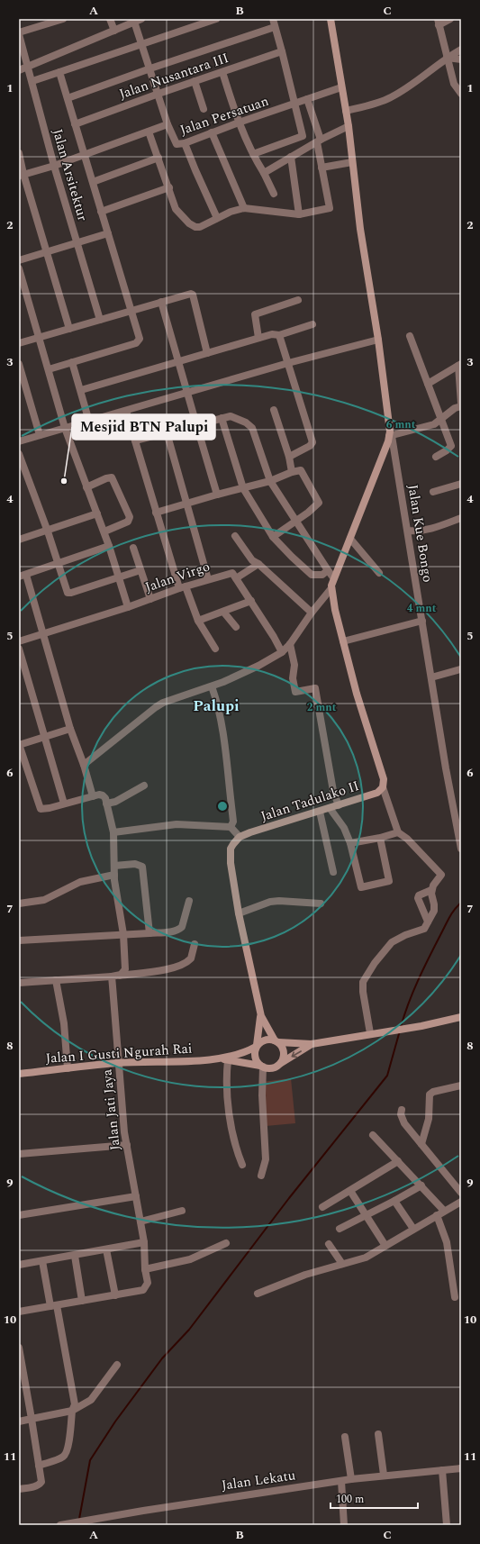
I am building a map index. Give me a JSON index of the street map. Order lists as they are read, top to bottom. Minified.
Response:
{"streets":{"main road":["Jalan Tadulako II","Jalan I Gusti Ngurah Rai"],"street":["Jalan Nusantara III","Jalan Persatuan","Jalan Arsitektur","Jalan Kue Bongo","Jalan Virgo","Jalan Jati Jaya","Jalan Lekatu"]},"crossings":[["Jalan Nusantara III","Jalan Persatuan"],["Jalan I Gusti Ngurah Rai","Jalan Jati Jaya"]],"districts":["Palupi"],"places":["Mesjid BTN Palupi"],"scale_bar":"100 m","grid":{"columns":["A","B","C"],"rows":["1","2","3","4","5","6","7","8","9","10","11"]},"rings":["6 mnt","4 mnt","2 mnt"]}
